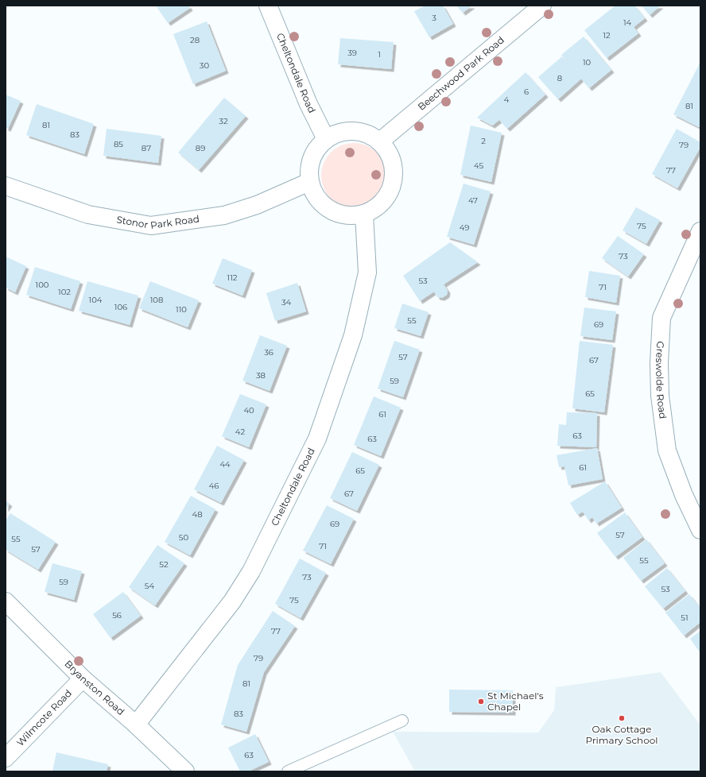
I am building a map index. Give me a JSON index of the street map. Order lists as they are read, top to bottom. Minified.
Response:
{"streets":{"street":["Cheltondale Road","Beechwood Park Road","Stonor Park Road","Greswolde Road","Bryanston Road","Wilmcote Road"]},"crossings":[["Cheltondale Road","Beechwood Park Road"],["Cheltondale Road","Stonor Park Road"],["Cheltondale Road","Bryanston Road"],["Beechwood Park Road","Stonor Park Road"],["Bryanston Road","Wilmcote Road"]],"places":["St Michael's Chapel","Oak Cottage Primary School"],"house_numbers":["3","14","12","28","39","1","10","30","8","6","4","81","32","81","83","2","85","79","87","89","45","77","47","75","49","73","112","53","100","71","102","104","108","34","106","110","55","69","36","57","67","38","59","65","40","61","42","63","63","44","61","65","46","67","48","69","57","50","55","71","57","55","52","73","59","54","53","75","56","51","77","79","81","83","63"]}
